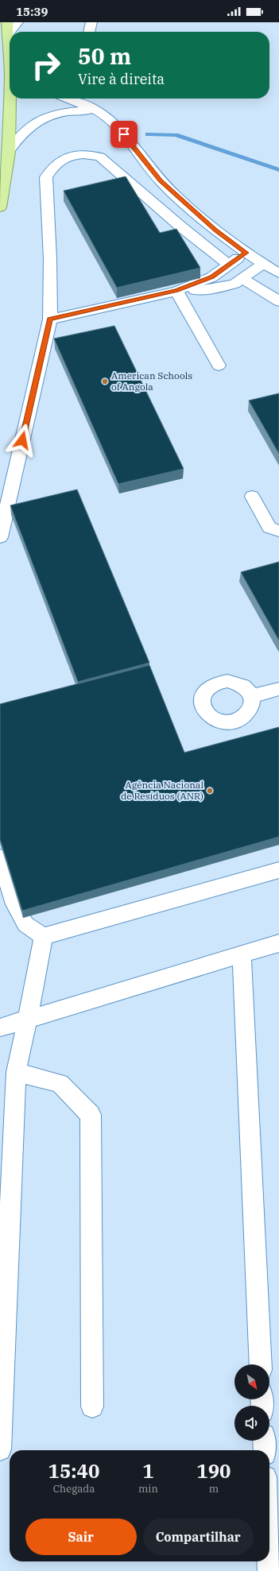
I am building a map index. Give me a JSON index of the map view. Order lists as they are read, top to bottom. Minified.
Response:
{"places":["American Schools of Angola","Agência Nacional de Resíduos (ANR)"],"north":"bottom right","page":{"status":"15:39","turn":["50 m","Vire à direita"],"eta":["15:40","Chegada","1","min","190","m"],"buttons":["Sair","Compartilhar"]}}
